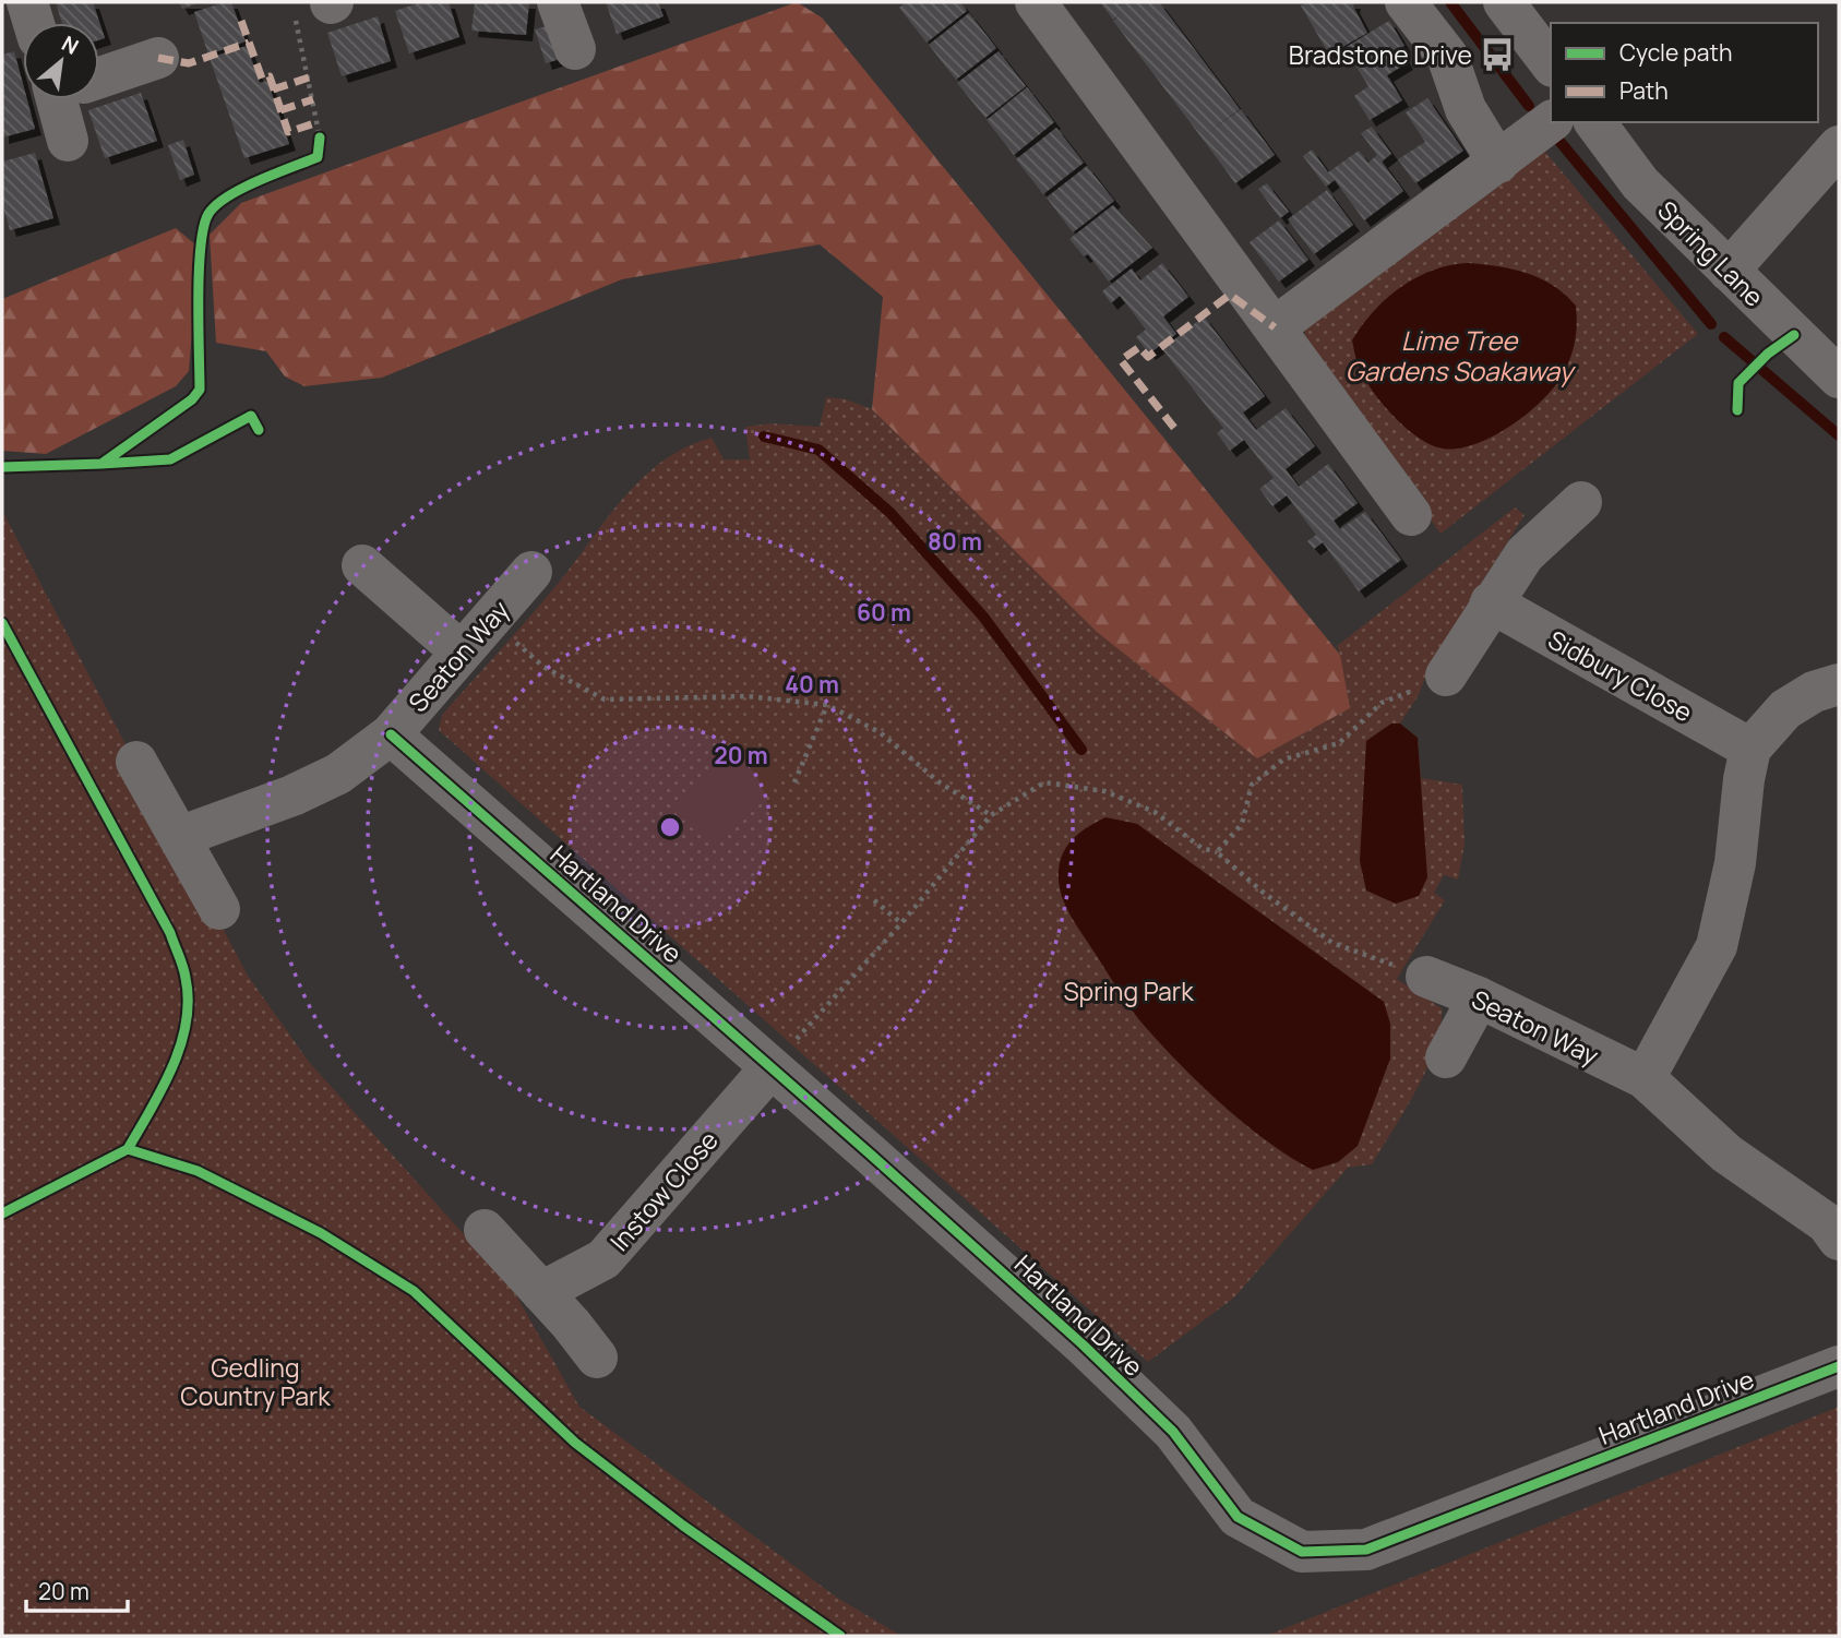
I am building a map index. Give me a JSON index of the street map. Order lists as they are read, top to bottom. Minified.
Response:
{"streets":{"street":["Spring Lane","Seaton Way","Sidbury Close","Hartland Drive","Instow Close"]},"crossings":[["Seaton Way","Hartland Drive"],["Hartland Drive","Instow Close"]],"water":["Lime Tree Gardens Soakaway"],"parks":["Spring Park","Gedling Country Park"],"places":{"bus stop":["Bradstone Drive"]},"legend":["Cycle path","Path"],"scale_bar":"20 m","north":"top right","rings":["80 m","60 m","40 m","20 m"]}
